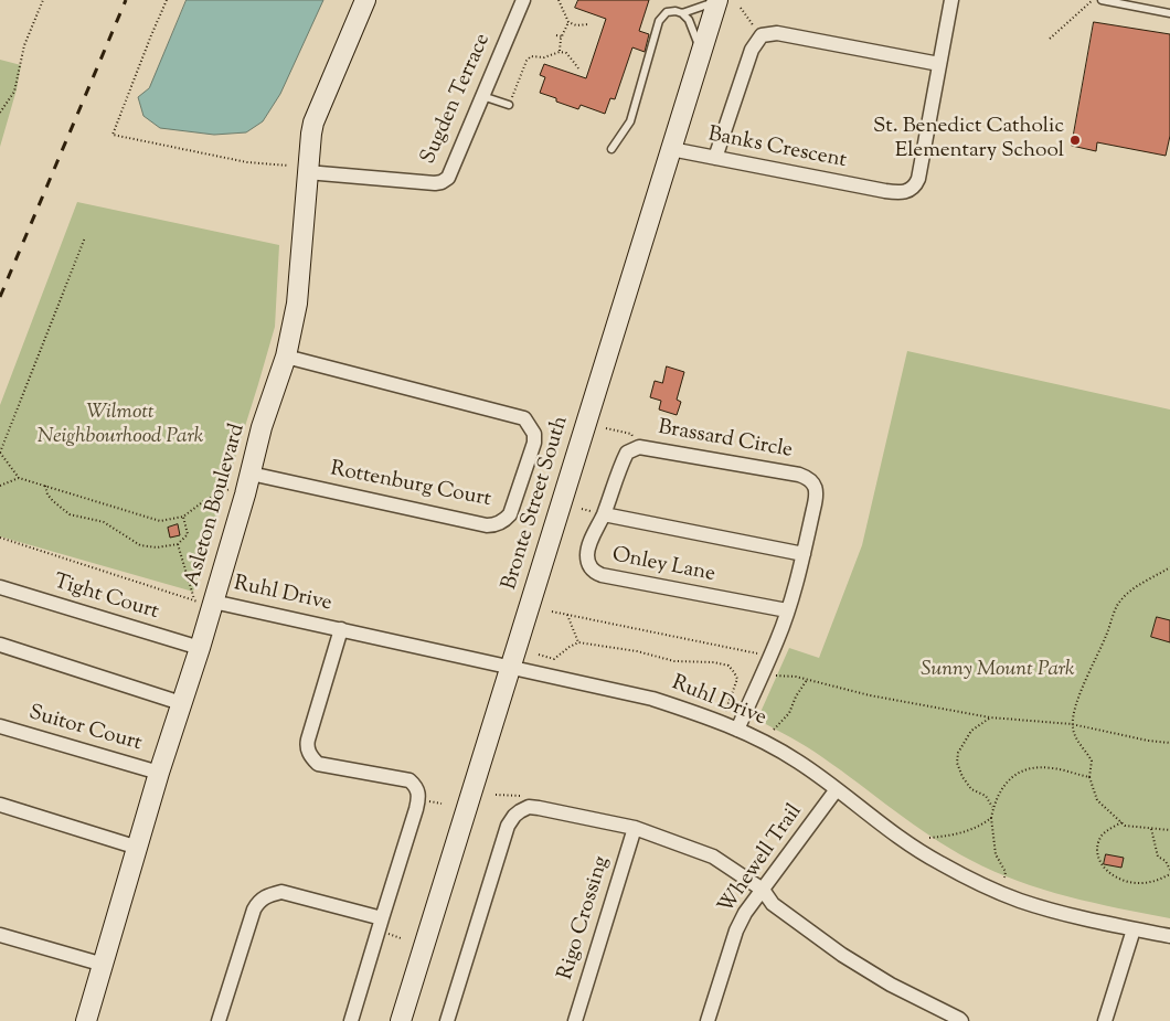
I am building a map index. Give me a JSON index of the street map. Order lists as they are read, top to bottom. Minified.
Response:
{"streets":{"main road":["Bronte Street South","Asleton Boulevard"],"street":["Sugden Terrace","Banks Crescent","Brassard Circle","Rottenburg Court","Onley Lane","Ruhl Drive","Tight Court","Suitor Court","Whewell Trail","Rigo Crossing"]},"crossings":[["Sugden Terrace","Asleton Boulevard"],["Banks Crescent","Bronte Street South"],["Brassard Circle","Onley Lane"],["Brassard Circle","Ruhl Drive"],["Rottenburg Court","Asleton Boulevard"],["Bronte Street South","Ruhl Drive"],["Asleton Boulevard","Ruhl Drive"],["Asleton Boulevard","Tight Court"],["Asleton Boulevard","Suitor Court"],["Ruhl Drive","Whewell Trail"]],"parks":["Wilmott Neighbourhood Park","Sunny Mount Park"],"places":["St. Benedict Catholic Elementary School"]}
